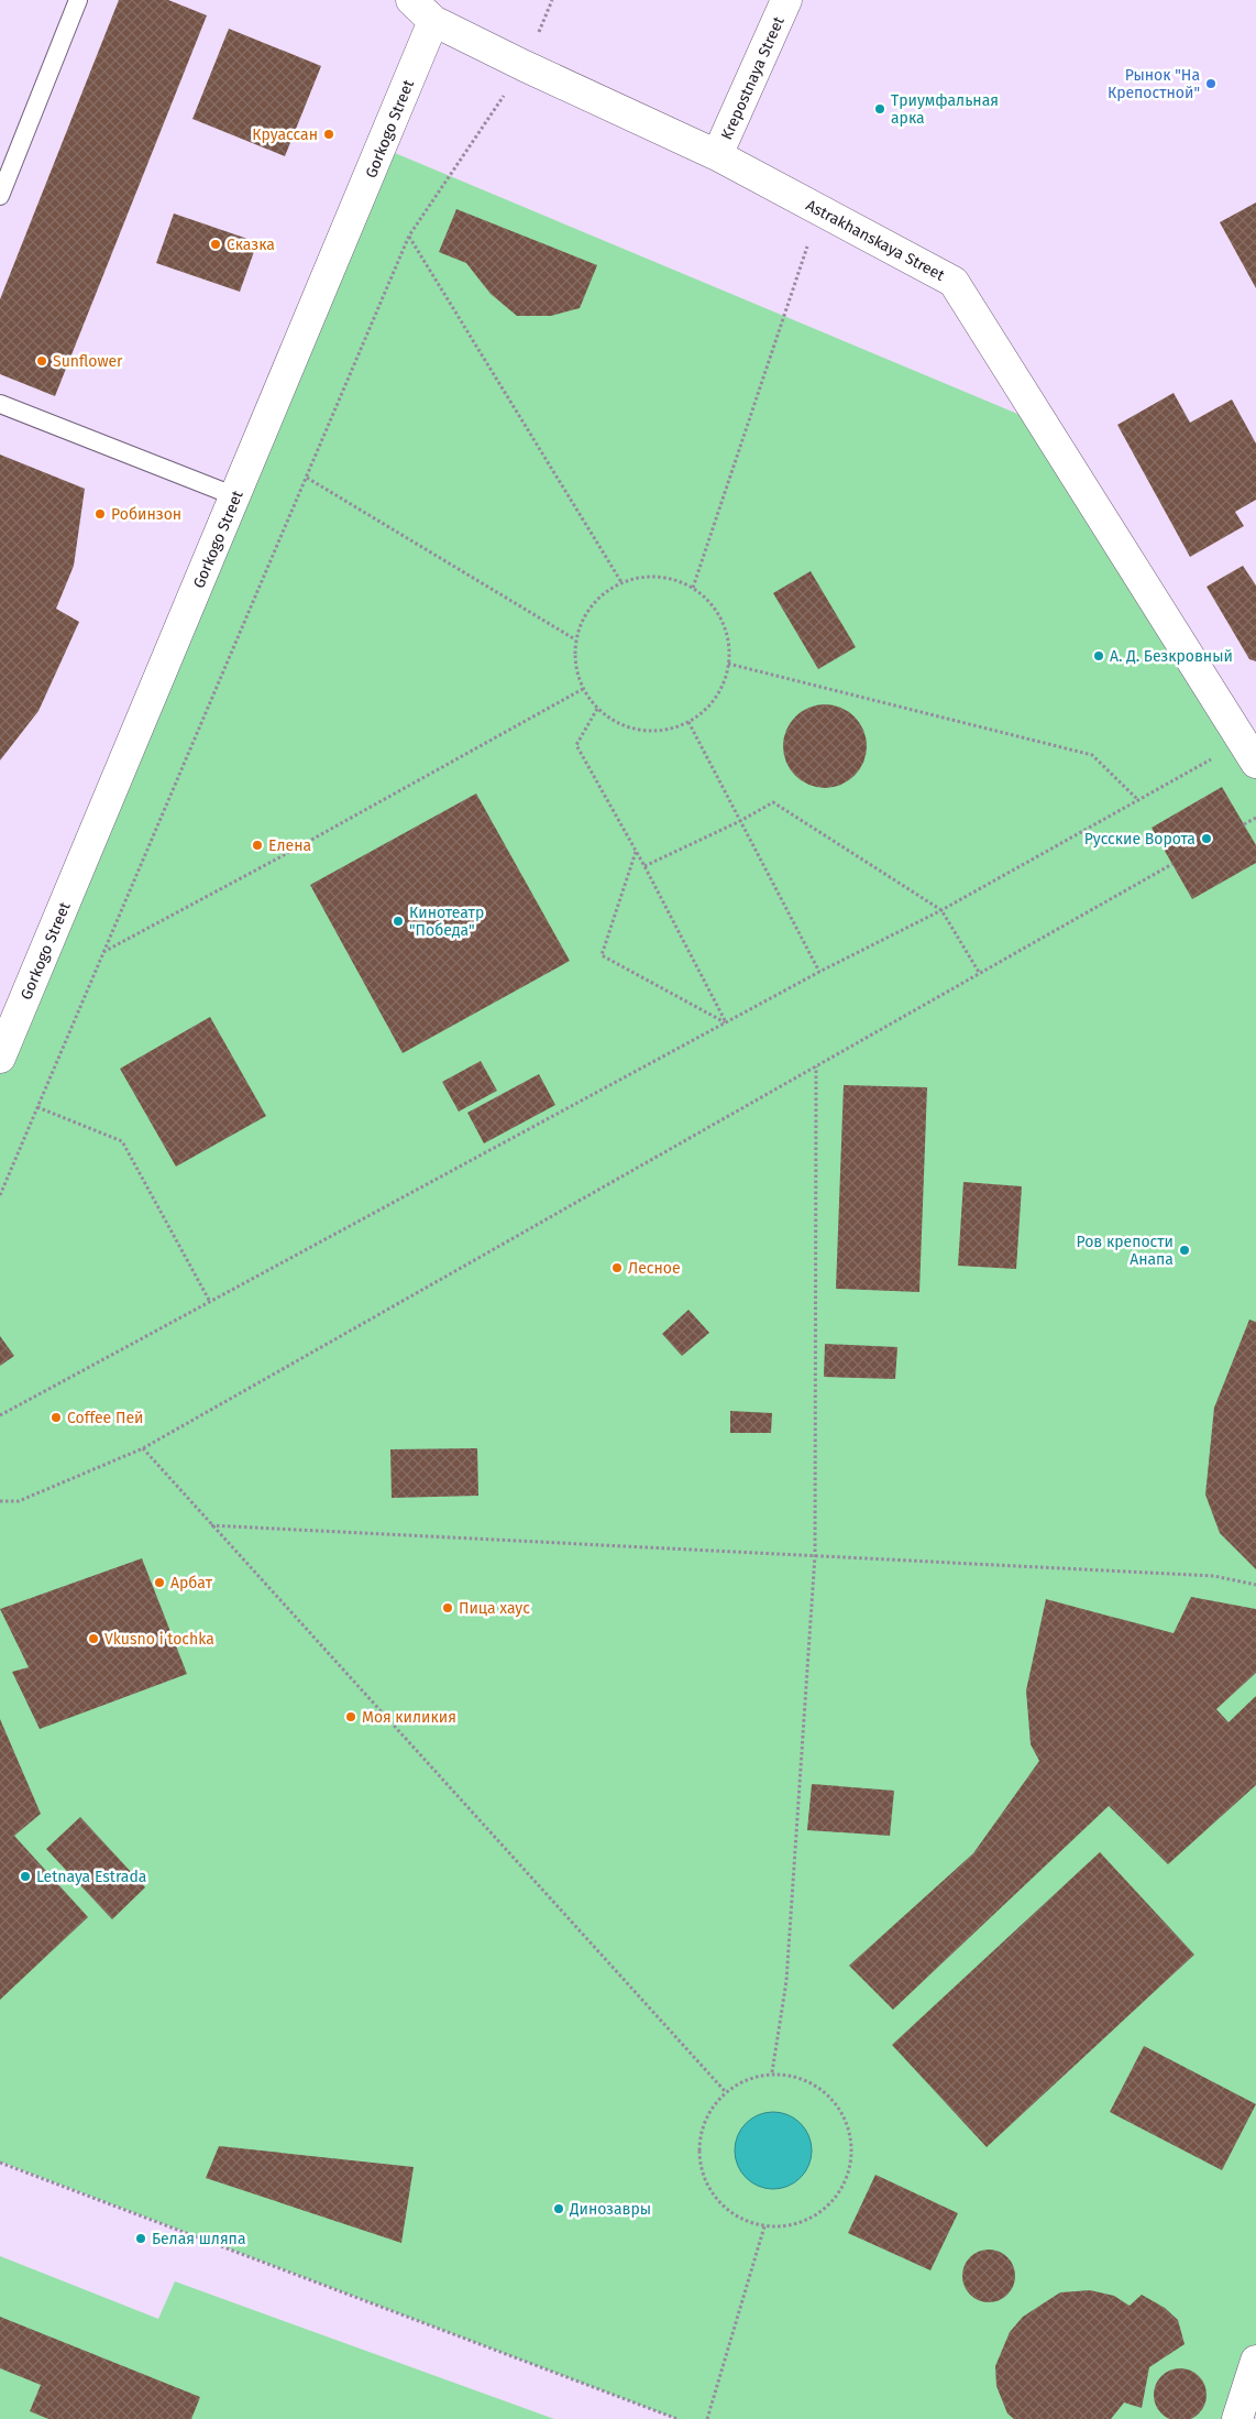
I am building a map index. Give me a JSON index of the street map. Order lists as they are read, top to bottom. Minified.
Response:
{"streets":{"street":["Krepostnaya Street","Gorkogo Street","Astrakhanskaya Street"]},"crossings":[["Krepostnaya Street","Astrakhanskaya Street"],["Gorkogo Street","Astrakhanskaya Street"]],"places":["Рынок \"На Крепостной\"","Триумфальная арка","Круассан","Сказка","Sunflower","Робинзон","А. Д. Безкровный","Русские Ворота","Елена","Кинотеатр \"Победа\"","Ров крепости Анапа","Лесное","Coffee Пей","Арбат","Пица хаус","Vkusno i tochka","Моя киликия","Letnaya Estrada","Динозавры","Белая шляпа"]}
